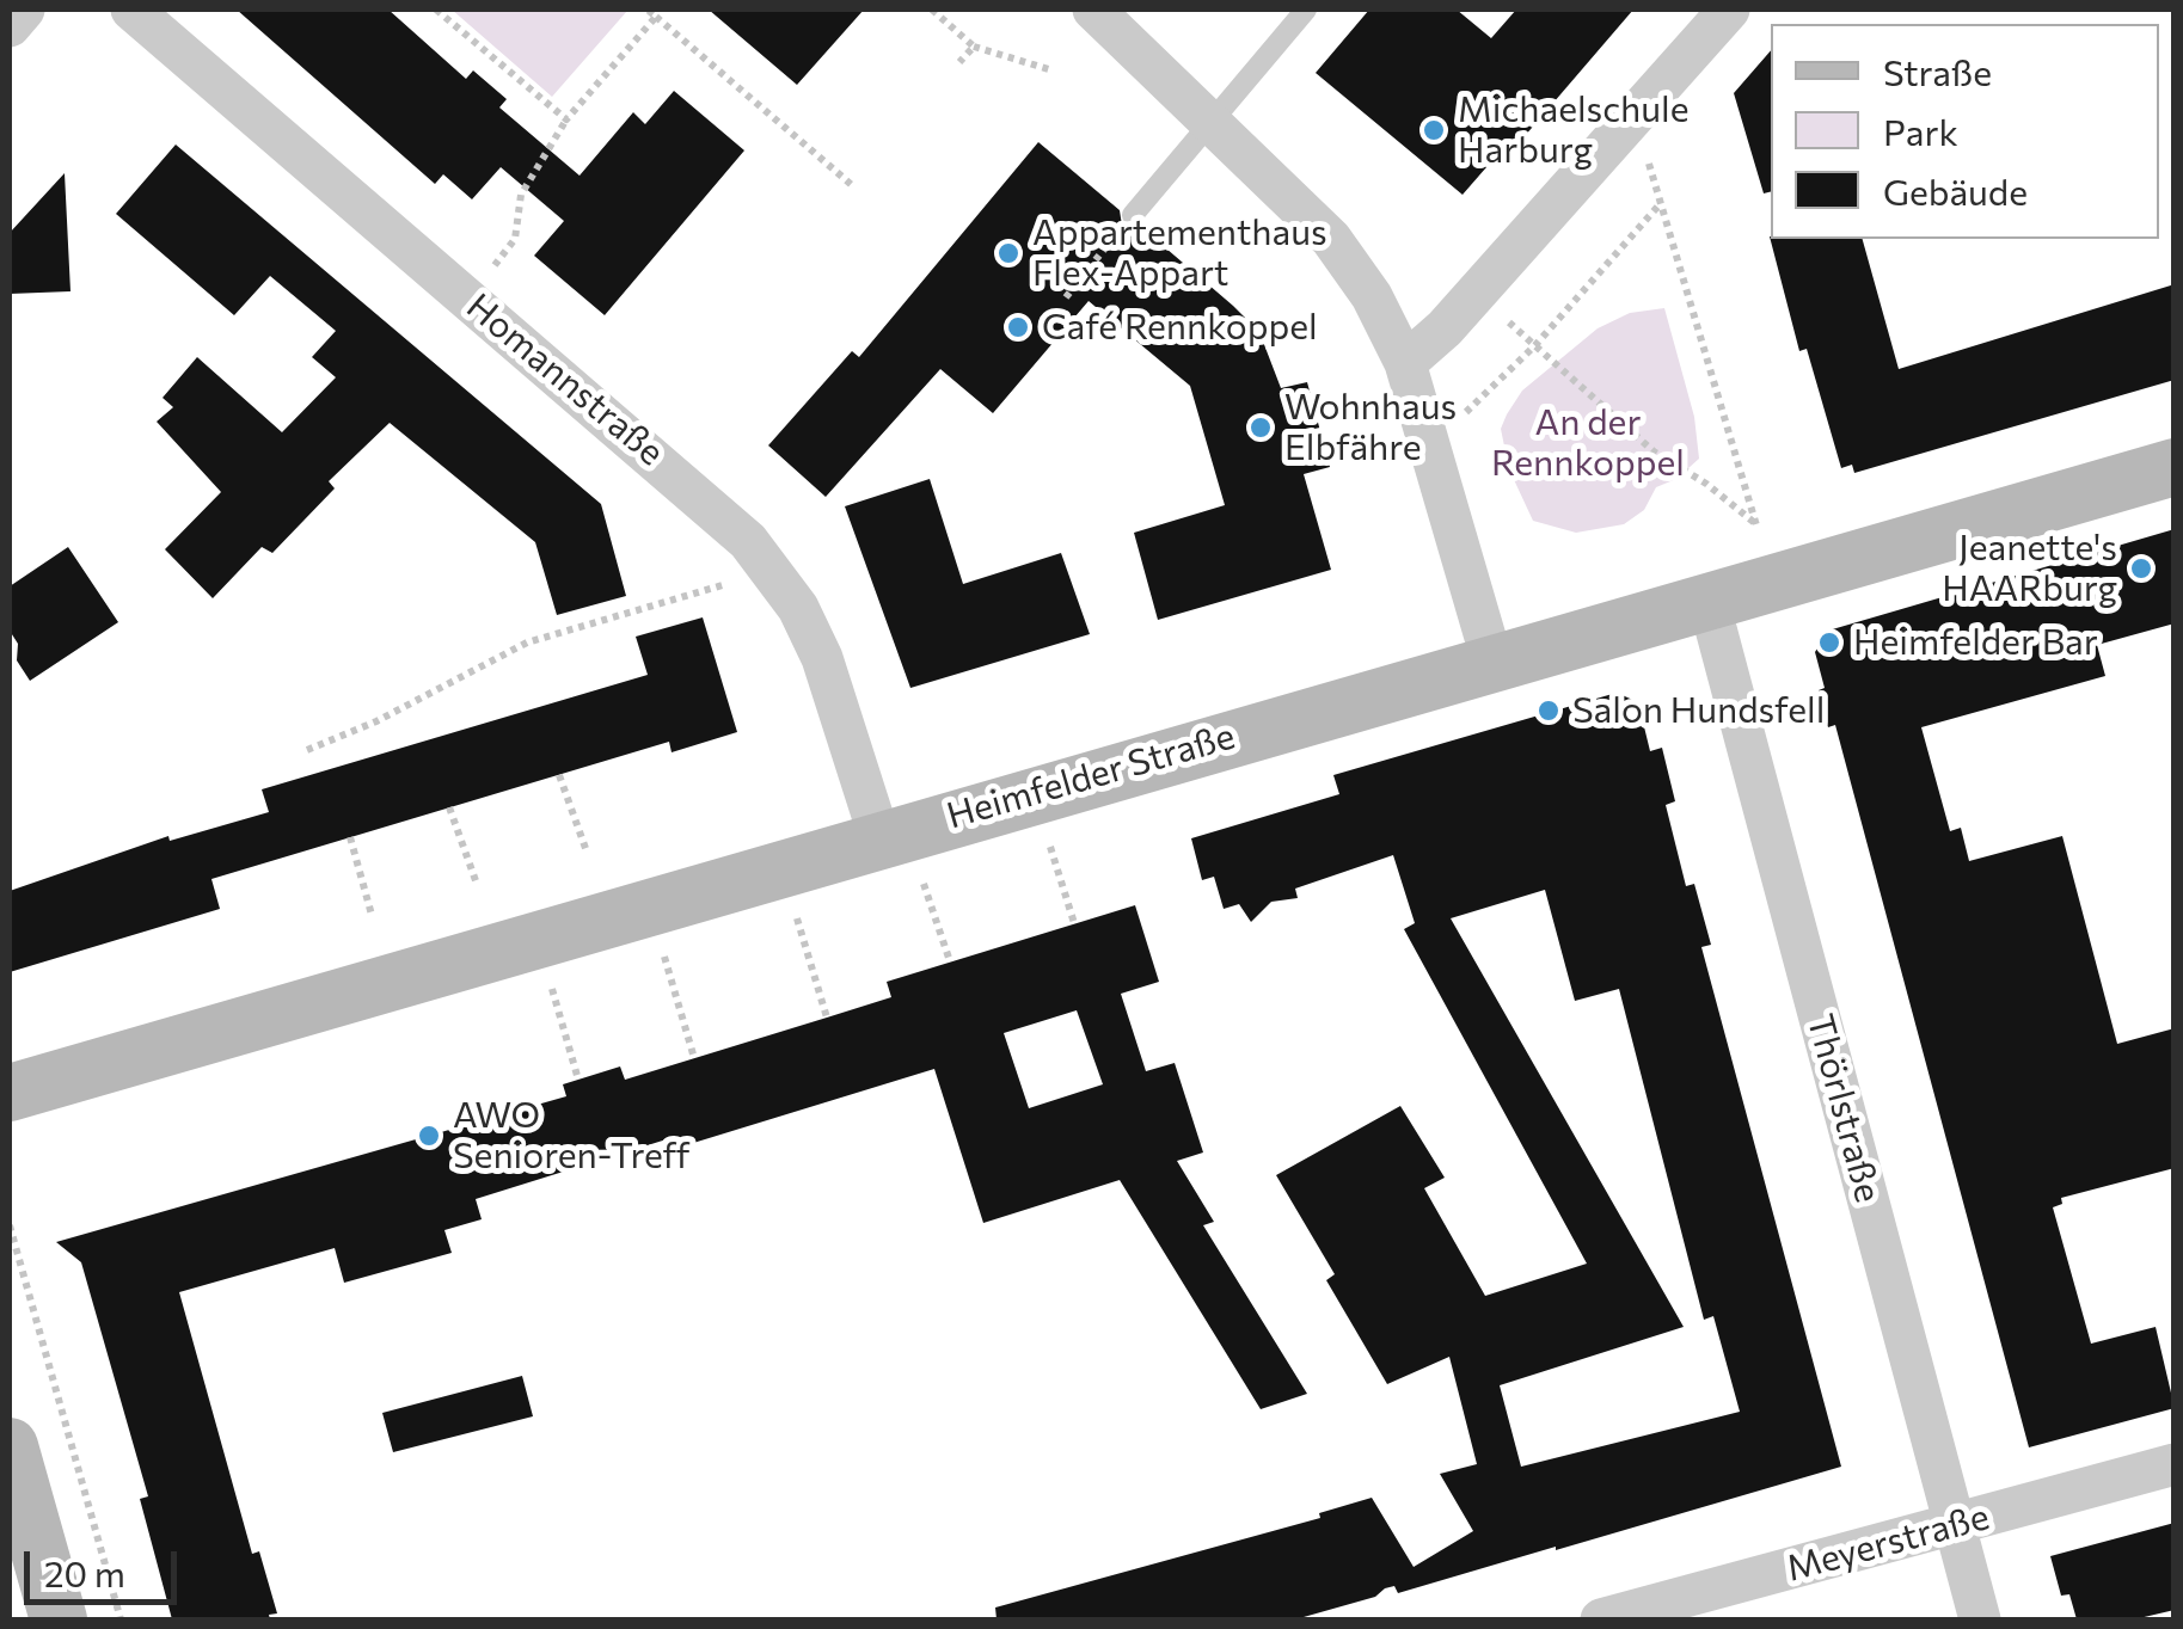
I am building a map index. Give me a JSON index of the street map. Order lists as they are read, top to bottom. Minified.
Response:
{"streets":{"street":["Homannstraße","Heimfelder Straße","Thörlstraße","Meyerstraße"]},"crossings":[["Homannstraße","Heimfelder Straße"],["Heimfelder Straße","Thörlstraße"],["Thörlstraße","Meyerstraße"]],"parks":["An der Rennkoppel"],"places":["Michaelschule Harburg","Appartementhaus Flex-Appart","Café Rennkoppel","Wohnhaus Elbfähre","Jeanette's HAARburg","Heimfelder Bar","Salon Hundsfell","AWO Senioren-Treff"],"legend":["Straße","Park","Gebäude"],"scale_bar":"20 m"}
